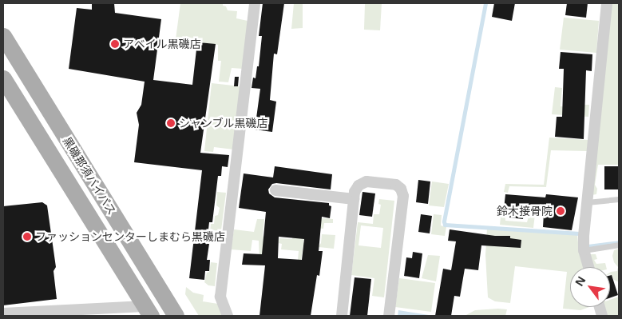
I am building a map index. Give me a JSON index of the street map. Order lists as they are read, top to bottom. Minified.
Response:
{"streets":{"main road":["黒磯那須バイパス"]},"places":["アベイル黒磯店","シャンブル黒磯店","鈴木接骨院","ファッションセンターしまむら黒磯店"],"north":"top left"}
